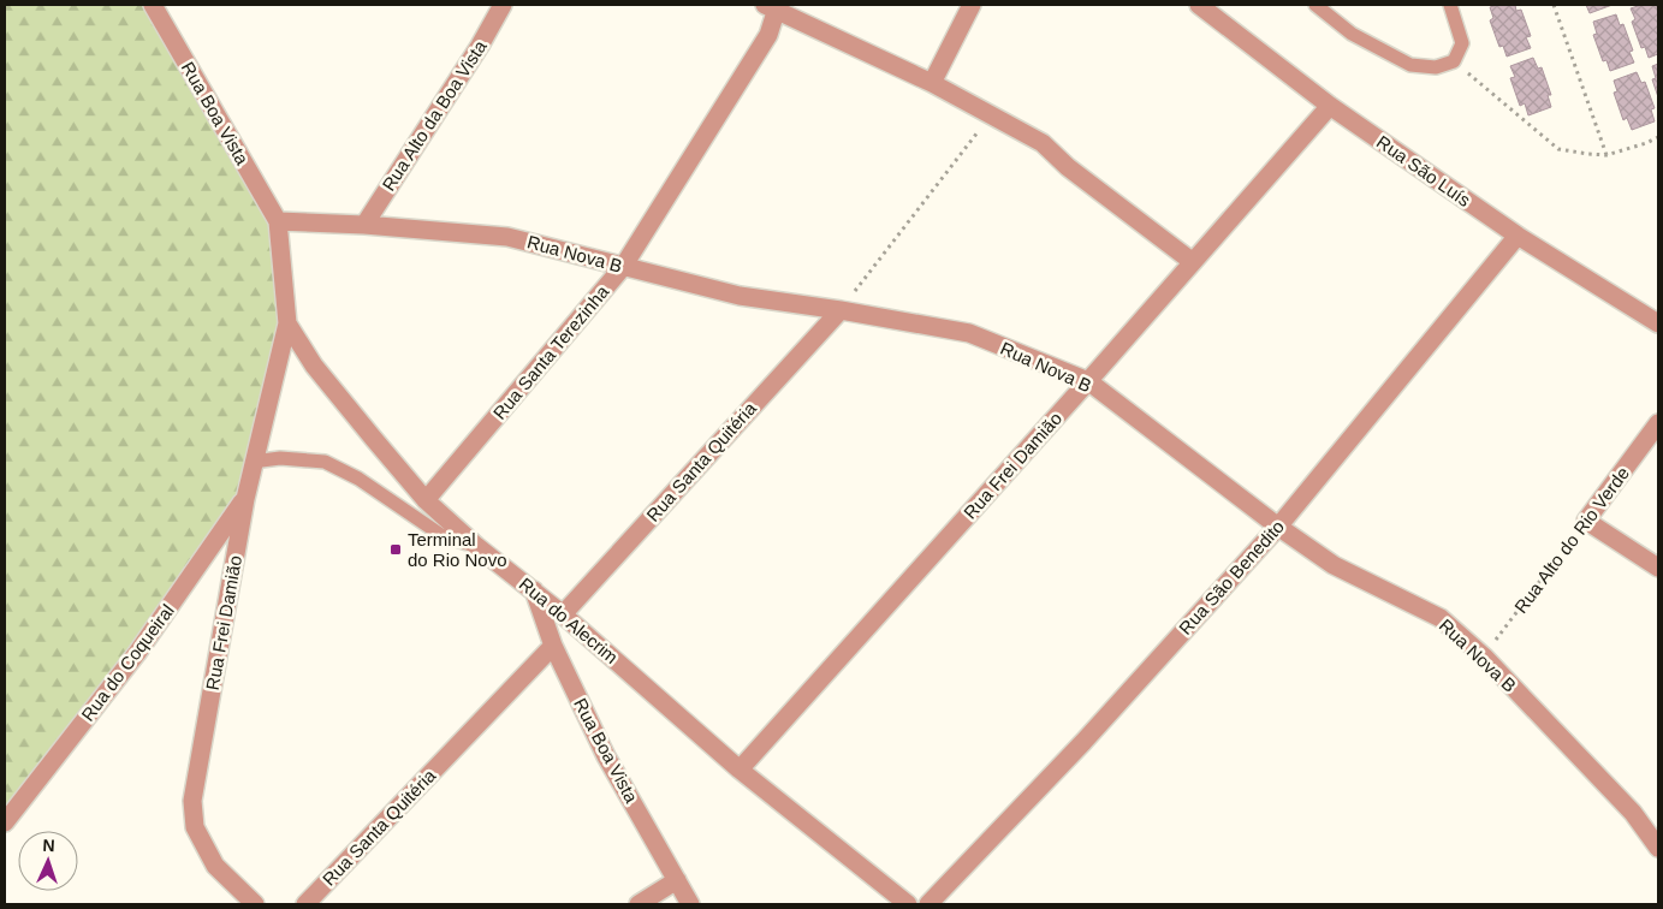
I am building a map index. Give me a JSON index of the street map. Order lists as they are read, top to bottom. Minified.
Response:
{"streets":{"street":["Rua Boa Vista","Rua Alto da Boa Vista","Rua São Luís","Rua Nova B","Rua Santa Terezinha","Rua Santa Quitéria","Rua Frei Damião","Rua Alto do Rio Verde","Rua São Benedito","Rua do Alecrim","Rua do Coqueiral"]},"crossings":[["Rua Boa Vista","Rua Nova B"],["Rua Boa Vista","Rua Santa Quitéria"],["Rua Boa Vista","Rua do Alecrim"],["Rua Alto da Boa Vista","Rua Nova B"],["Rua São Luís","Rua Frei Damião"],["Rua São Luís","Rua São Benedito"],["Rua Nova B","Rua Santa Terezinha"],["Rua Nova B","Rua Santa Quitéria"],["Rua Nova B","Rua Frei Damião"],["Rua Nova B","Rua Alto do Rio Verde"],["Rua Nova B","Rua São Benedito"],["Rua Nova B","Rua do Alecrim"],["Rua Santa Terezinha","Rua do Alecrim"],["Rua Santa Quitéria","Rua do Alecrim"],["Rua Frei Damião","Rua do Alecrim"],["Rua Frei Damião","Rua do Coqueiral"]],"places":{"transit":["Terminal do Rio Novo"]},"north":"top"}
